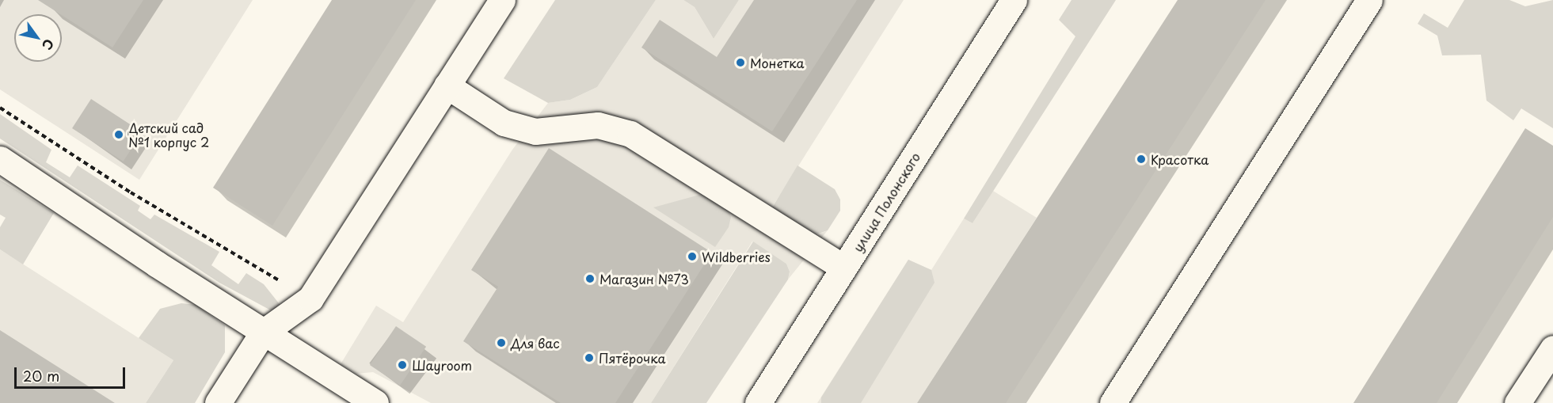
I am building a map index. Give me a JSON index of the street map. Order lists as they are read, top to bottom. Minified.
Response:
{"streets":{"main road":["улица Полонского"]},"places":["Монетка","Детский сад №1 корпус 2","Красотка","Wildberries","Магазин №73","Для вас","Пятёрочка","Шауroom"],"scale_bar":"20 m","north":"bottom right"}
